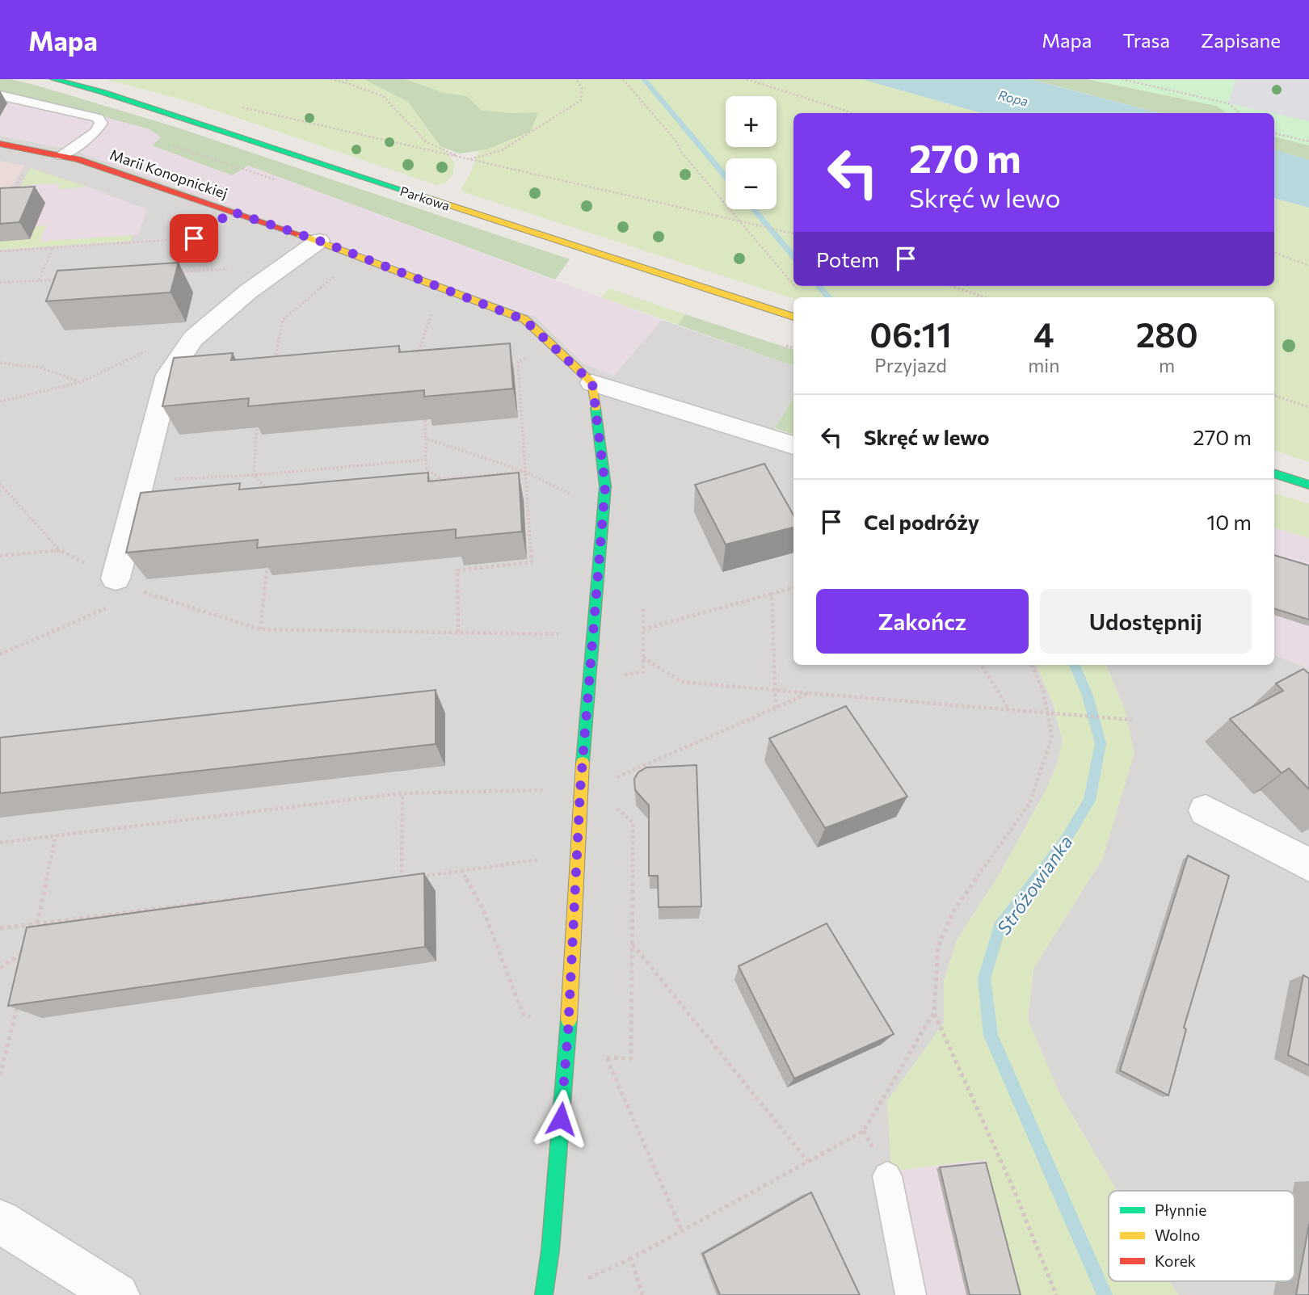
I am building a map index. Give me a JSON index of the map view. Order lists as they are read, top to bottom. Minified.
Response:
{"streets":{"street":["Marii Konopnickiej","Parkowa"]},"water":["Ropa","Stróżowianka"],"legend":["Płynnie","Wolno","Korek"],"page":{"header":"Mapa","nav":["Mapa","Trasa","Zapisane"],"map_buttons":["+","−"],"turn":["270 m","Skręć w lewo"],"then":"Potem","eta":["06:11","Przyjazd","4","min","280","m"],"list":[{"name":"Skręć w lewo","value":"270 m"},{"name":"Cel podróży","value":"10 m"}],"buttons":["Zakończ","Udostępnij"]}}
